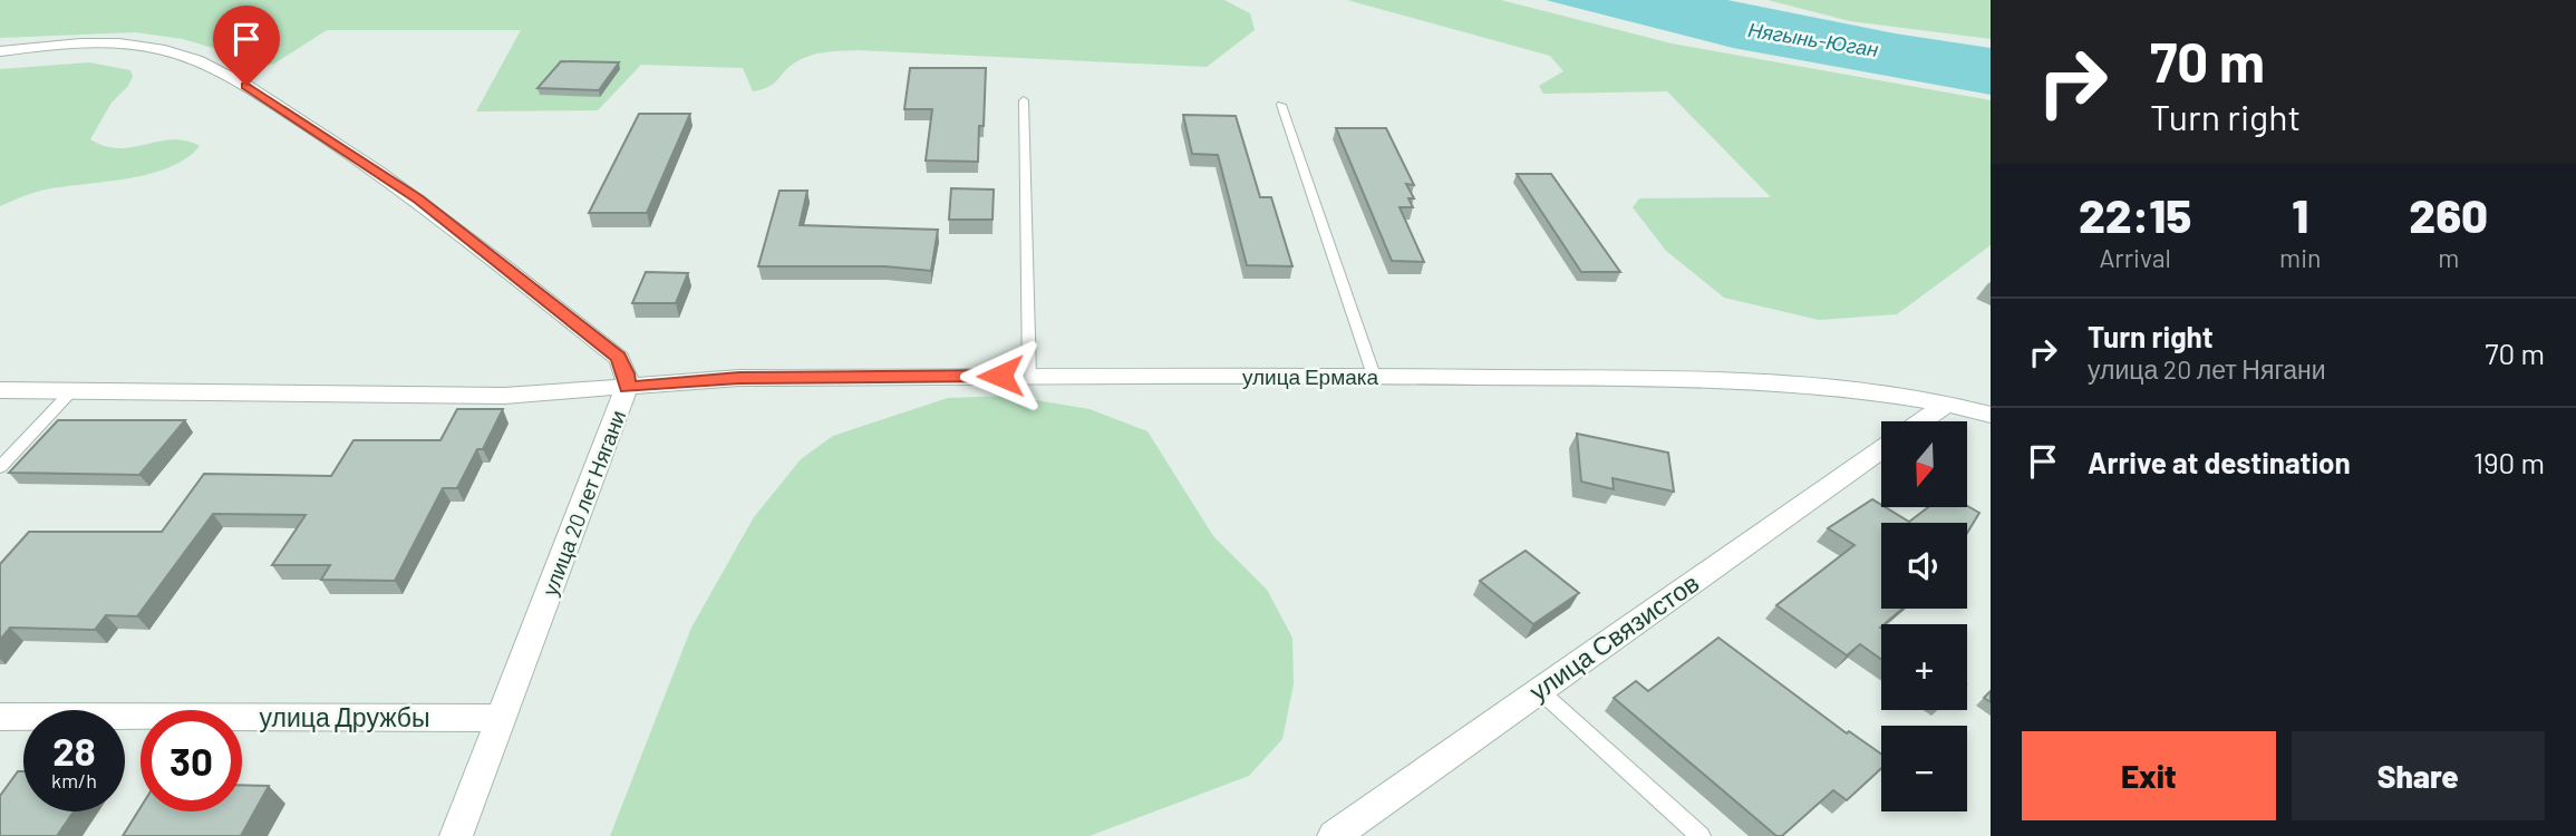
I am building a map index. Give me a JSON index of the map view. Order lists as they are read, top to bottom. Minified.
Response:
{"streets":{"street":["улица Ермака","улица 20 лет Нягани","улица Связистов","улица Дружбы"]},"crossings":[["улица Ермака","улица 20 лет Нягани"],["улица 20 лет Нягани","улица Дружбы"]],"water":["Нягынь-Юган"],"north":"bottom","page":{"turn":["70 m","Turn right"],"eta":["22:15","Arrival","1","min","260","m"],"list":[{"name":"Turn right","note":"улица 20 лет Нягани","value":"70 m"},{"name":"Arrive at destination","value":"190 m"}],"map_buttons":["+","−"],"speed":"28 km/h","limit":"30","buttons":["Exit","Share"]}}
